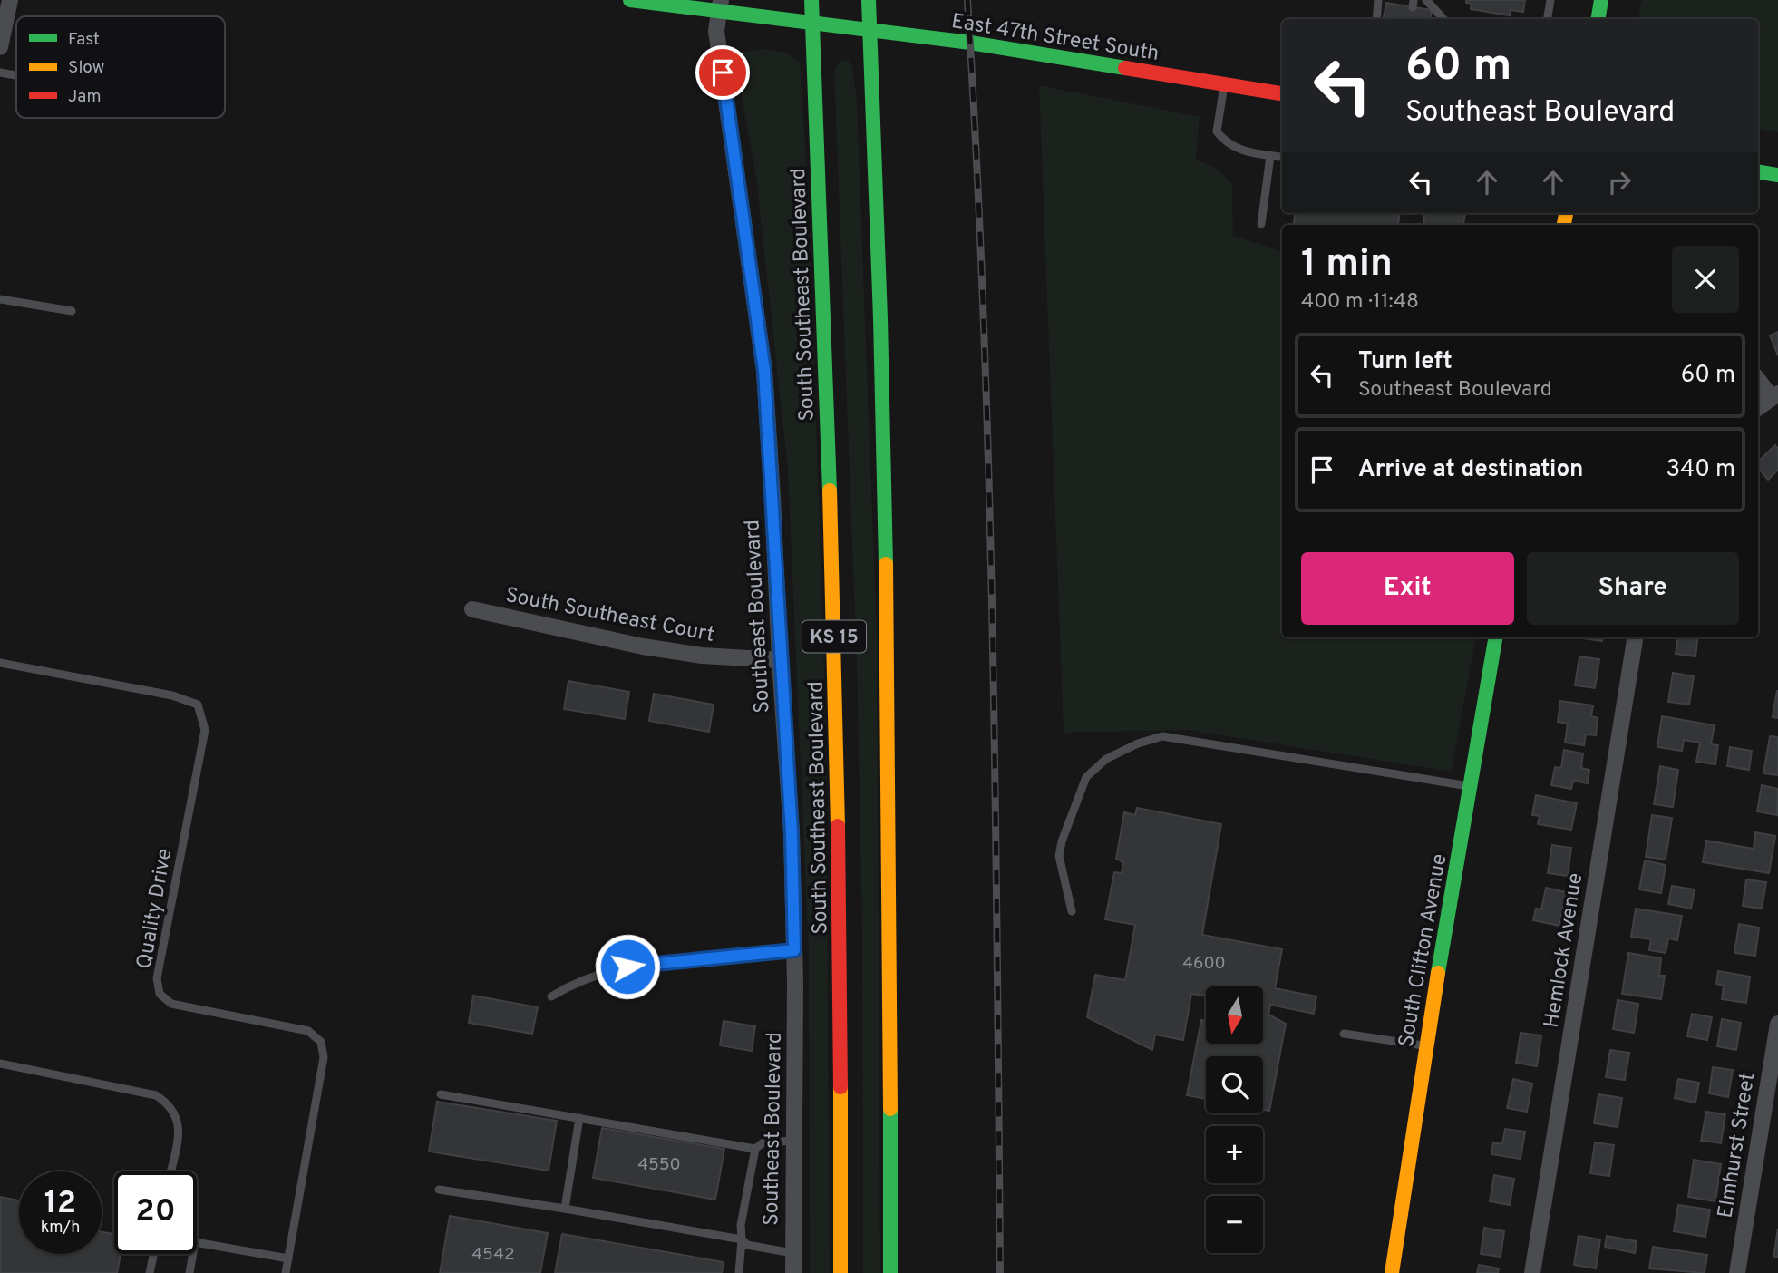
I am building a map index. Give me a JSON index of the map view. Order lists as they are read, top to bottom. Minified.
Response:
{"streets":{"main road":["East 47th Street South","South Southeast Boulevard","KS 15","South Clifton Avenue"],"street":["South Southeast Court","Southeast Boulevard","Hemlock Avenue","Elmhurst Street"],"lane":["Quality Drive"]},"crossings":[["East 47th Street South","South Southeast Boulevard"],["East 47th Street South","Southeast Boulevard"],["East 47th Street South","KS 15"],["South Southeast Court","Southeast Boulevard"]],"house_numbers":["4600","4550","4542"],"legend":["Fast","Slow","Jam"],"north":"bottom","page":{"turn":["60 m","Southeast Boulevard"],"heading":["1 min","400 m · 11:48"],"list":[{"name":"Turn left","note":"Southeast Boulevard","value":"60 m"},{"name":"Arrive at destination","value":"340 m"}],"buttons":["Exit","Share"],"map_buttons":["+","−"],"speed":"12 km/h","limit":"20"}}
